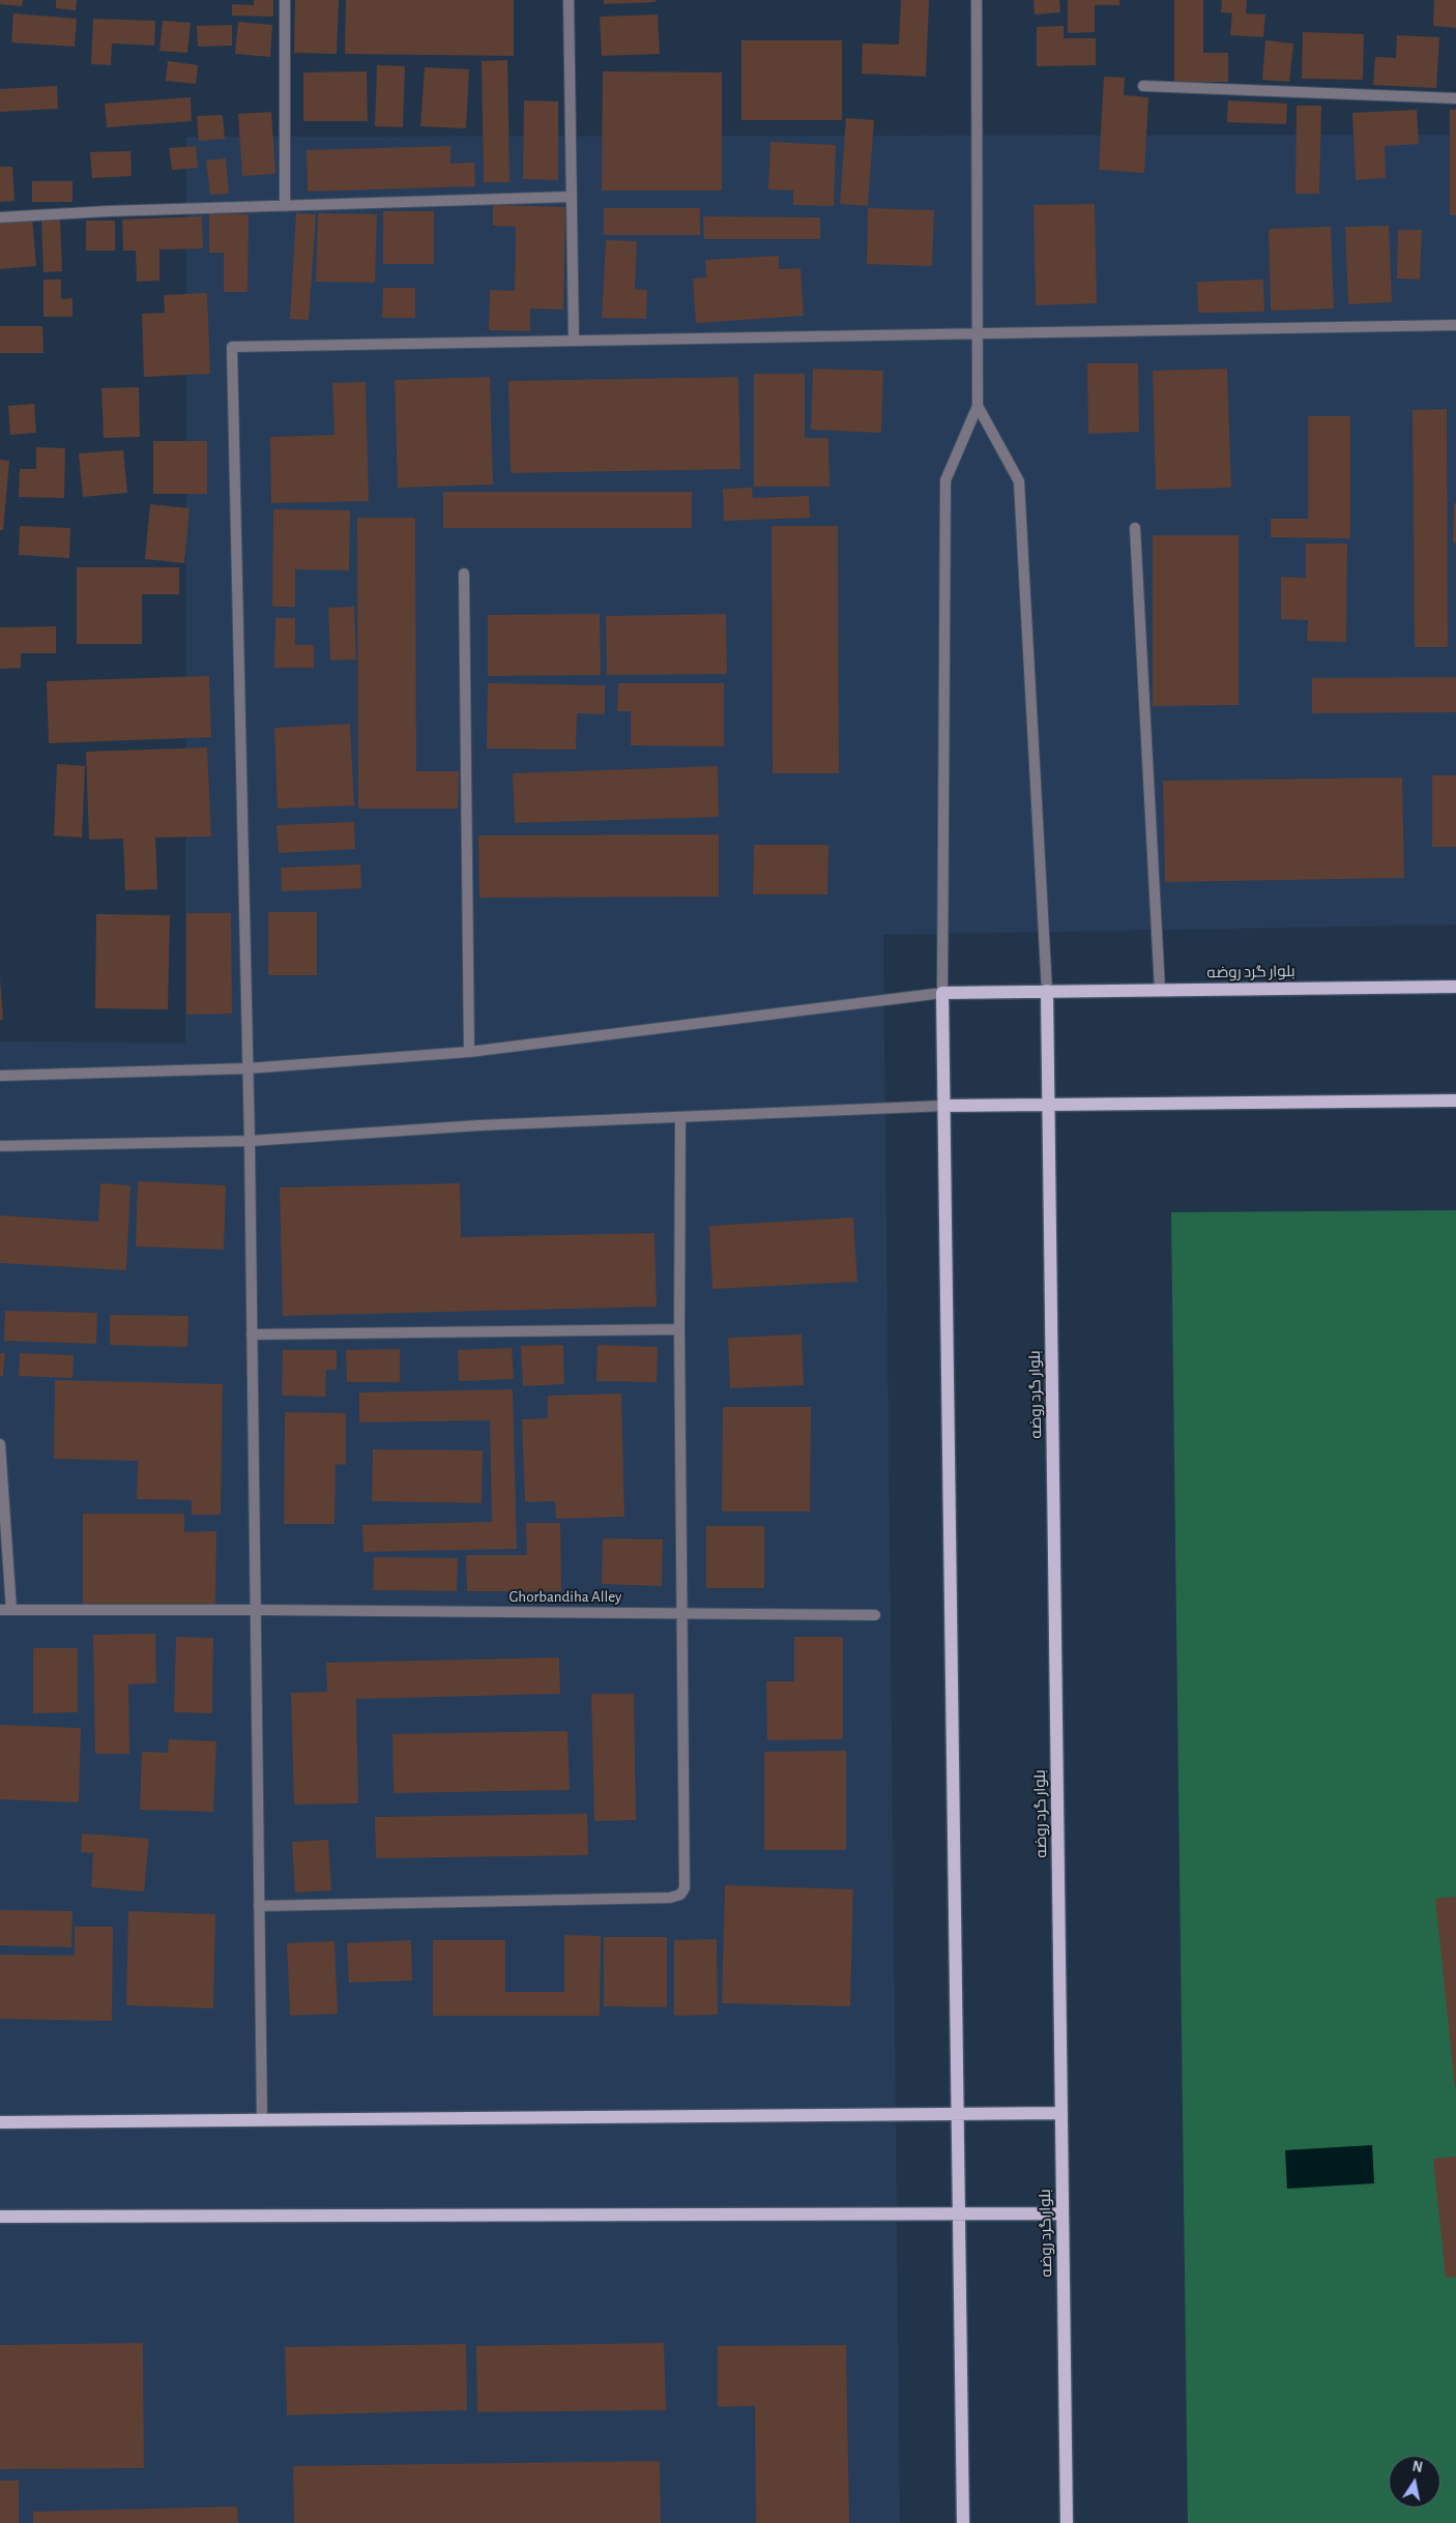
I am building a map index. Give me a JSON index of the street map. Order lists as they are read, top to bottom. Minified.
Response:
{"streets":{"main road":["بلوار گرد روضه"],"street":["Ghorbandiha Alley"]},"north":"top"}
